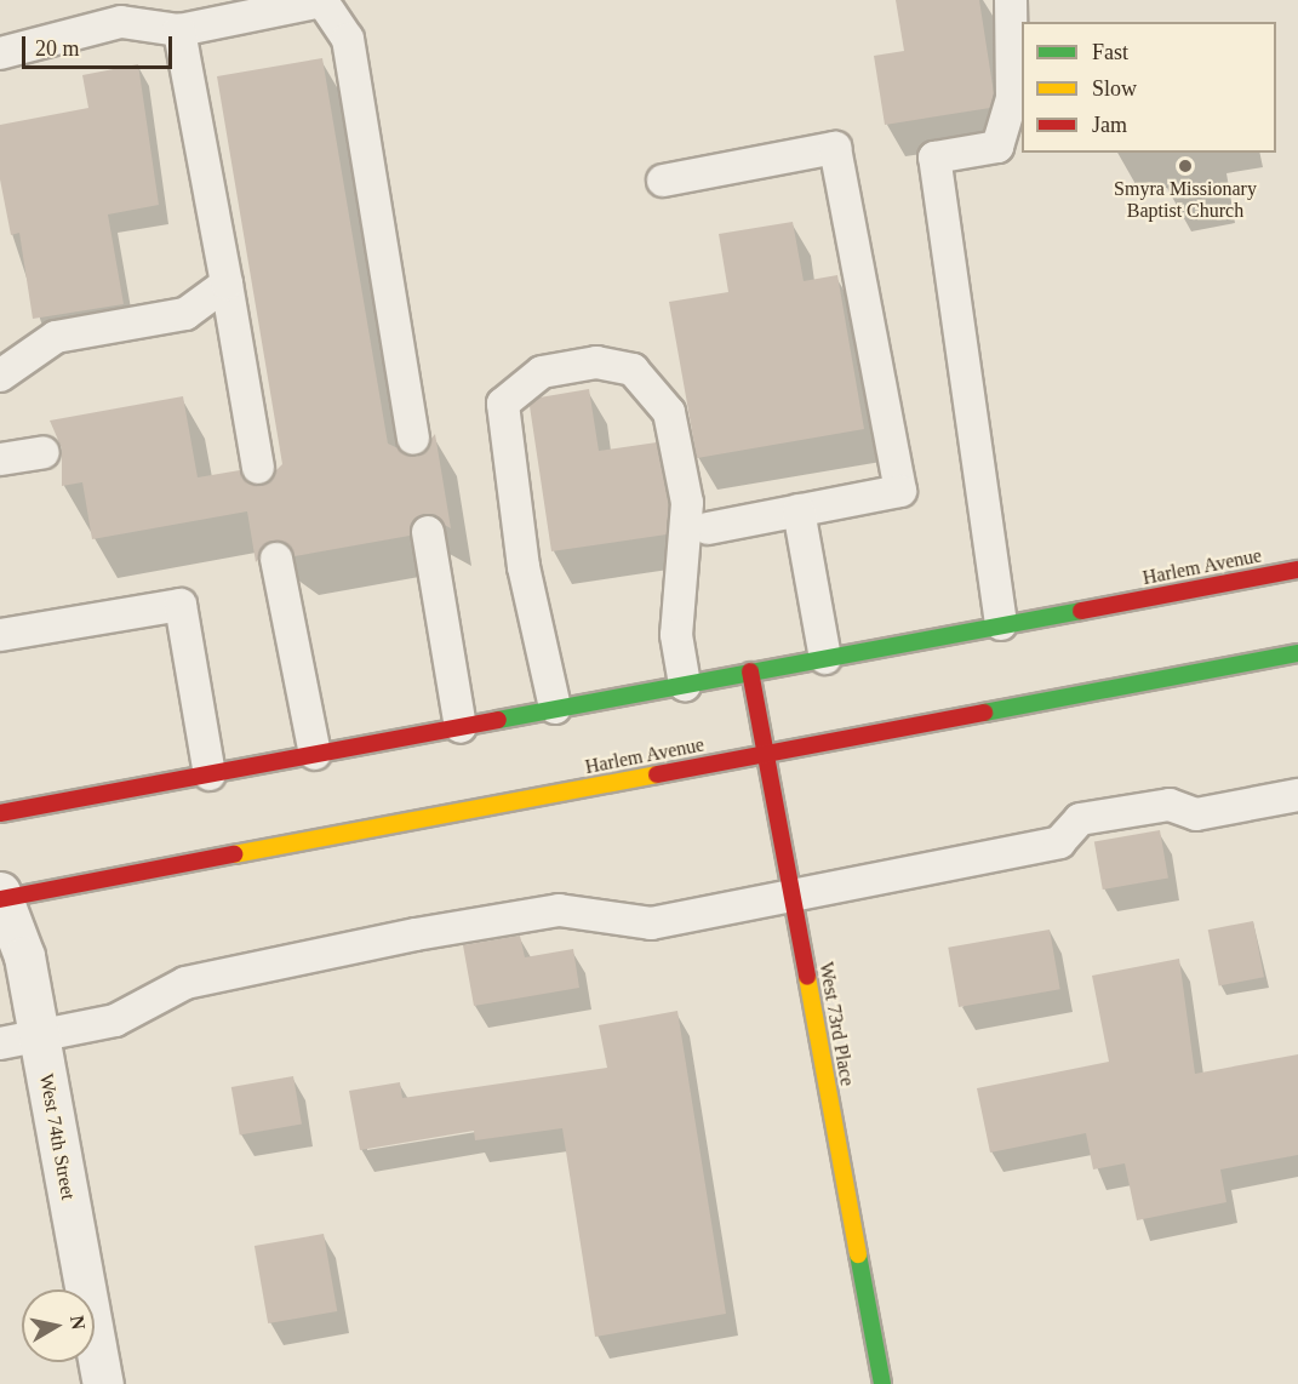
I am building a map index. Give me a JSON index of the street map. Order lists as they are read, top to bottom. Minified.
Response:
{"streets":{"main road":["Harlem Avenue","West 73rd Place"],"street":["West 74th Street"]},"crossings":[["Harlem Avenue","West 73rd Place"],["Harlem Avenue","West 74th Street"]],"places":["Smyra Missionary Baptist Church"],"legend":["Fast","Slow","Jam"],"scale_bar":"20 m","north":"right"}
